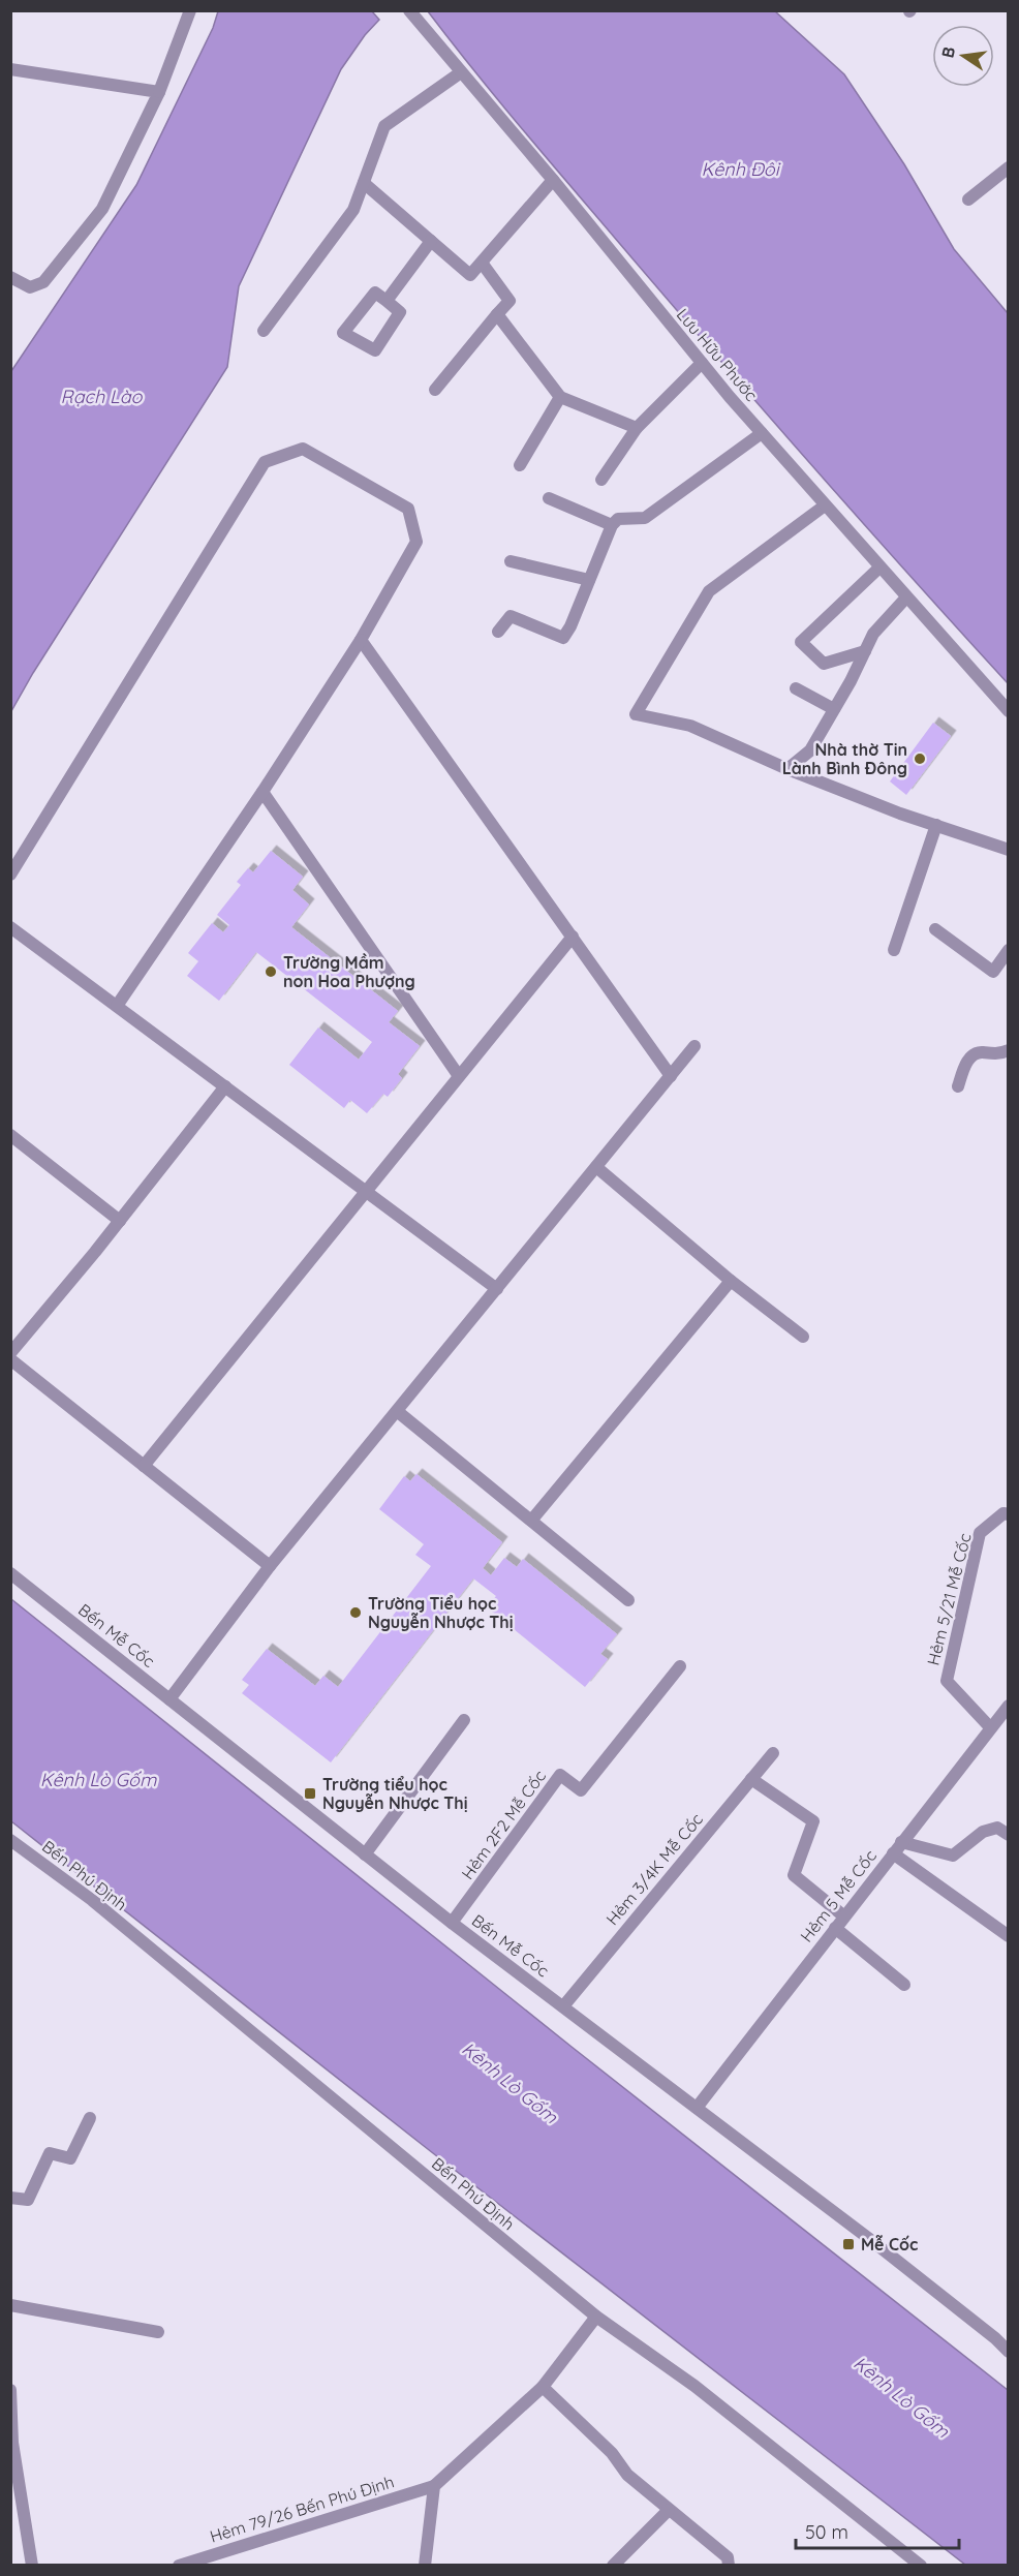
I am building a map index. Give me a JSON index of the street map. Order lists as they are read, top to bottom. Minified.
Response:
{"streets":{"street":["Lưu Hữu Phước","Hẻm 5/21 Mễ Cốc","Bến Mễ Cốc","Hẻm 2F2 Mễ Cốc","Hẻm 3/4K Mễ Cốc","Bến Phú Định","Hẻm 5 Mễ Cốc","Hẻm 79/26 Bến Phú Định"]},"crossings":[["Hẻm 5/21 Mễ Cốc","Hẻm 5 Mễ Cốc"],["Bến Mễ Cốc","Hẻm 2F2 Mễ Cốc"],["Bến Mễ Cốc","Hẻm 3/4K Mễ Cốc"],["Bến Mễ Cốc","Hẻm 5 Mễ Cốc"]],"water":["Kênh Đôi","Rạch Lào","Kênh Lò Gốm"],"places":{"other":["Nhà thờ Tin Lành Bình Đông","Trường Mầm non Hoa Phượng","Trường Tiểu học Nguyễn Nhược Thị"],"transit":["Trường tiểu học Nguyễn Nhược Thị","Mễ Cốc"]},"scale_bar":"50 m","north":"left"}
